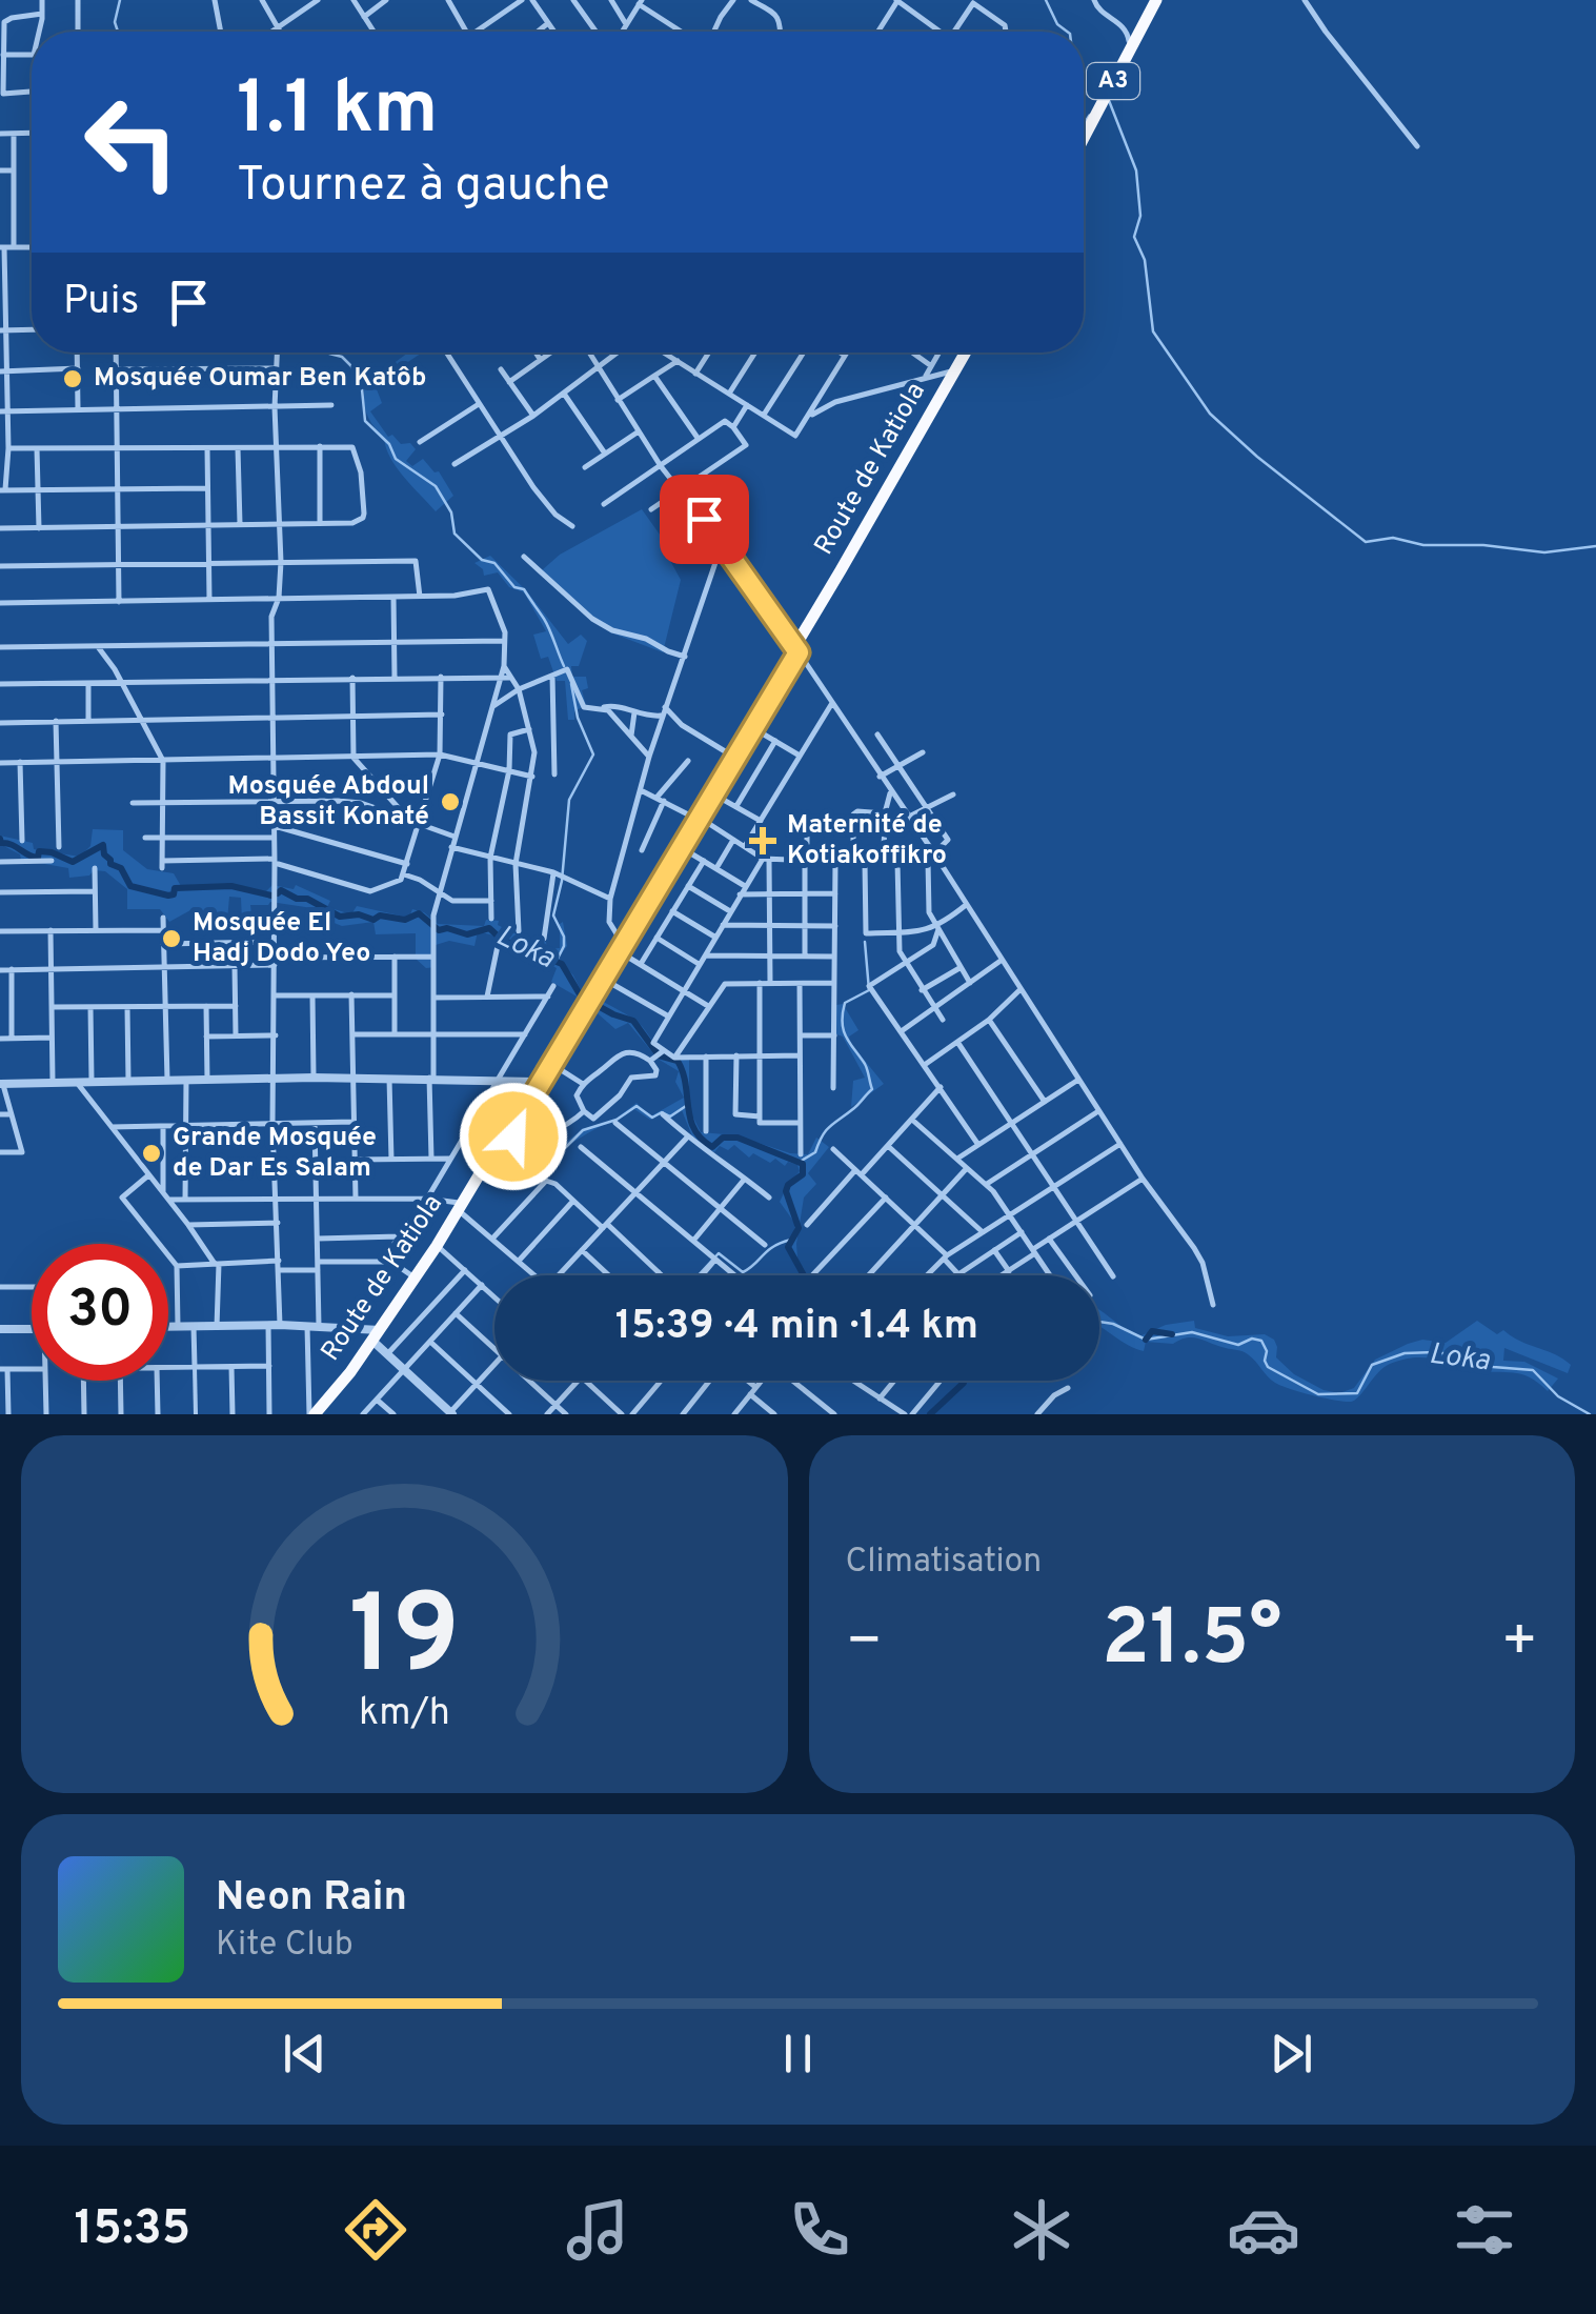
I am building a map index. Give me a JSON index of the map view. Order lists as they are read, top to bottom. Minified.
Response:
{"streets":{"highway":["A3","Route de Katiola"]},"water":["Loka"],"places":{"other":["Mosquée Oumar Ben Katôb","Mosquée Abdoul Bassit Konaté","Mosquée El Hadj Dodo Yeo","Grande Mosquée de Dar Es Salam"],"health":["Maternité de Kotiakoffikro"]},"page":{"turn":["1.1 km","Tournez à gauche"],"then":"Puis","limit":"30","trip":"15:39 · 4 min · 1.4 km","tile":"Climatisation","heat":["−","21.5°","+"],"song":["Neon Rain","Kite Club"],"tabs":"15:35","gauge":["19","km/h"]}}
